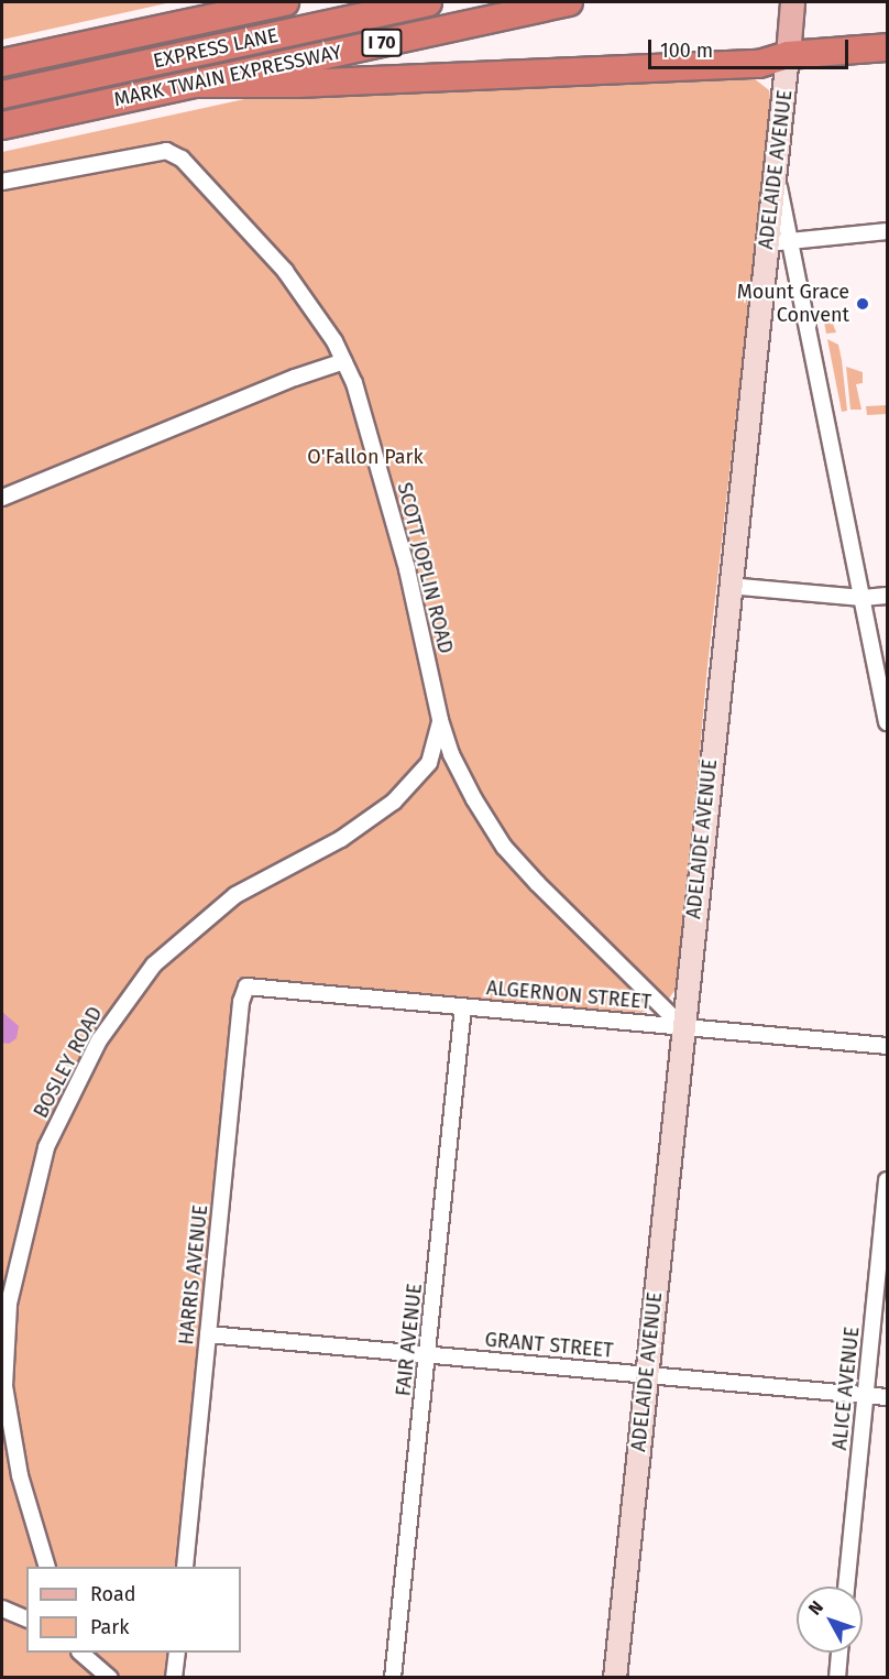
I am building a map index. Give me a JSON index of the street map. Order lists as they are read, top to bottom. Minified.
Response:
{"streets":{"highway":["I 70","EXPRESS LANE","MARK TWAIN EXPRESSWAY"],"main road":["ADELAIDE AVENUE"],"street":["SCOTT JOPLIN ROAD","ALGERNON STREET","BOSLEY ROAD","HARRIS AVENUE","FAIR AVENUE","GRANT STREET","ALICE AVENUE"]},"crossings":[["ADELAIDE AVENUE","SCOTT JOPLIN ROAD"],["ADELAIDE AVENUE","ALGERNON STREET"],["ADELAIDE AVENUE","GRANT STREET"],["SCOTT JOPLIN ROAD","ALGERNON STREET"],["SCOTT JOPLIN ROAD","BOSLEY ROAD"],["ALGERNON STREET","HARRIS AVENUE"],["ALGERNON STREET","FAIR AVENUE"],["HARRIS AVENUE","GRANT STREET"],["FAIR AVENUE","GRANT STREET"],["GRANT STREET","ALICE AVENUE"]],"parks":["O'Fallon Park"],"places":["Mount Grace Convent"],"legend":["Road","Park"],"scale_bar":"100 m","north":"top left"}
